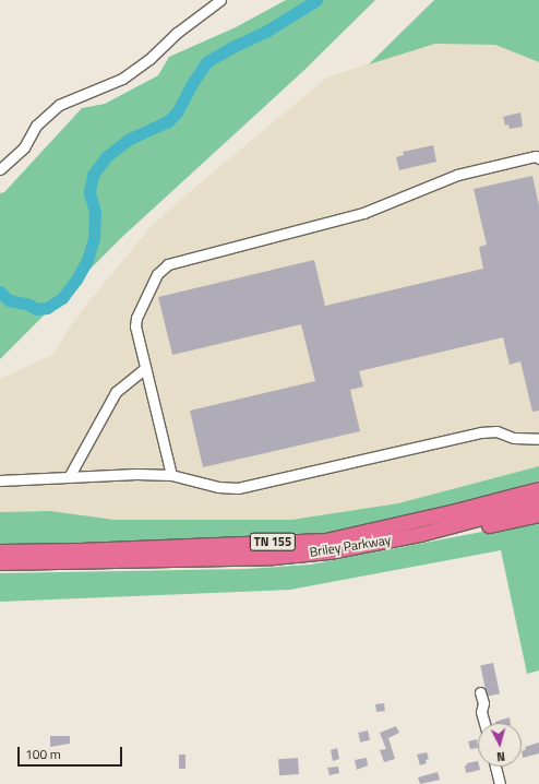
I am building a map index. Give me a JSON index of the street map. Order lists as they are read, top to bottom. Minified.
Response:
{"streets":{"highway":["TN 155","Briley Parkway"]},"scale_bar":"100 m","north":"bottom"}
